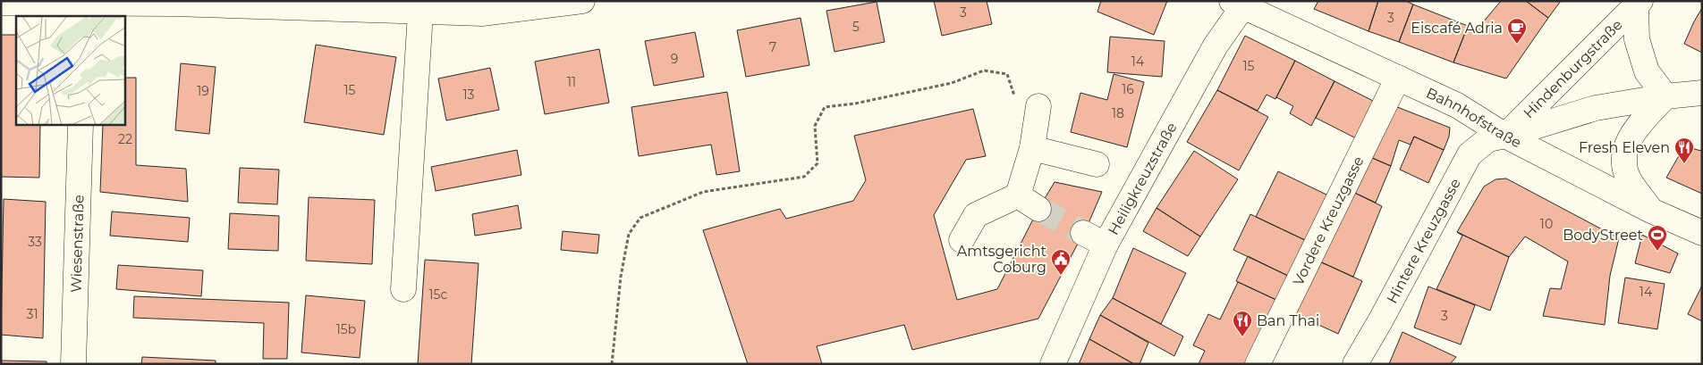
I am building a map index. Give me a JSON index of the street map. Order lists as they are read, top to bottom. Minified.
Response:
{"streets":{"street":["Hindenburgstraße","Bahnhofstraße","Heiligkreuzstraße","Vordere Kreuzgasse","Hintere Kreuzgasse","Wiesenstraße"]},"crossings":[["Hindenburgstraße","Bahnhofstraße"],["Hindenburgstraße","Hintere Kreuzgasse"],["Bahnhofstraße","Heiligkreuzstraße"],["Bahnhofstraße","Vordere Kreuzgasse"],["Bahnhofstraße","Hintere Kreuzgasse"]],"places":{"cafe":["Eiscafé Adria"],"restaurant":["Fresh Eleven","Ban Thai"],"sports":["BodyStreet"],"public building":["Amtsgericht Coburg"]},"house_numbers":["3","3","5","7","9","14","15","11","16","15","19","13","18","22","10","33","14","15c","31","3","15b"]}
